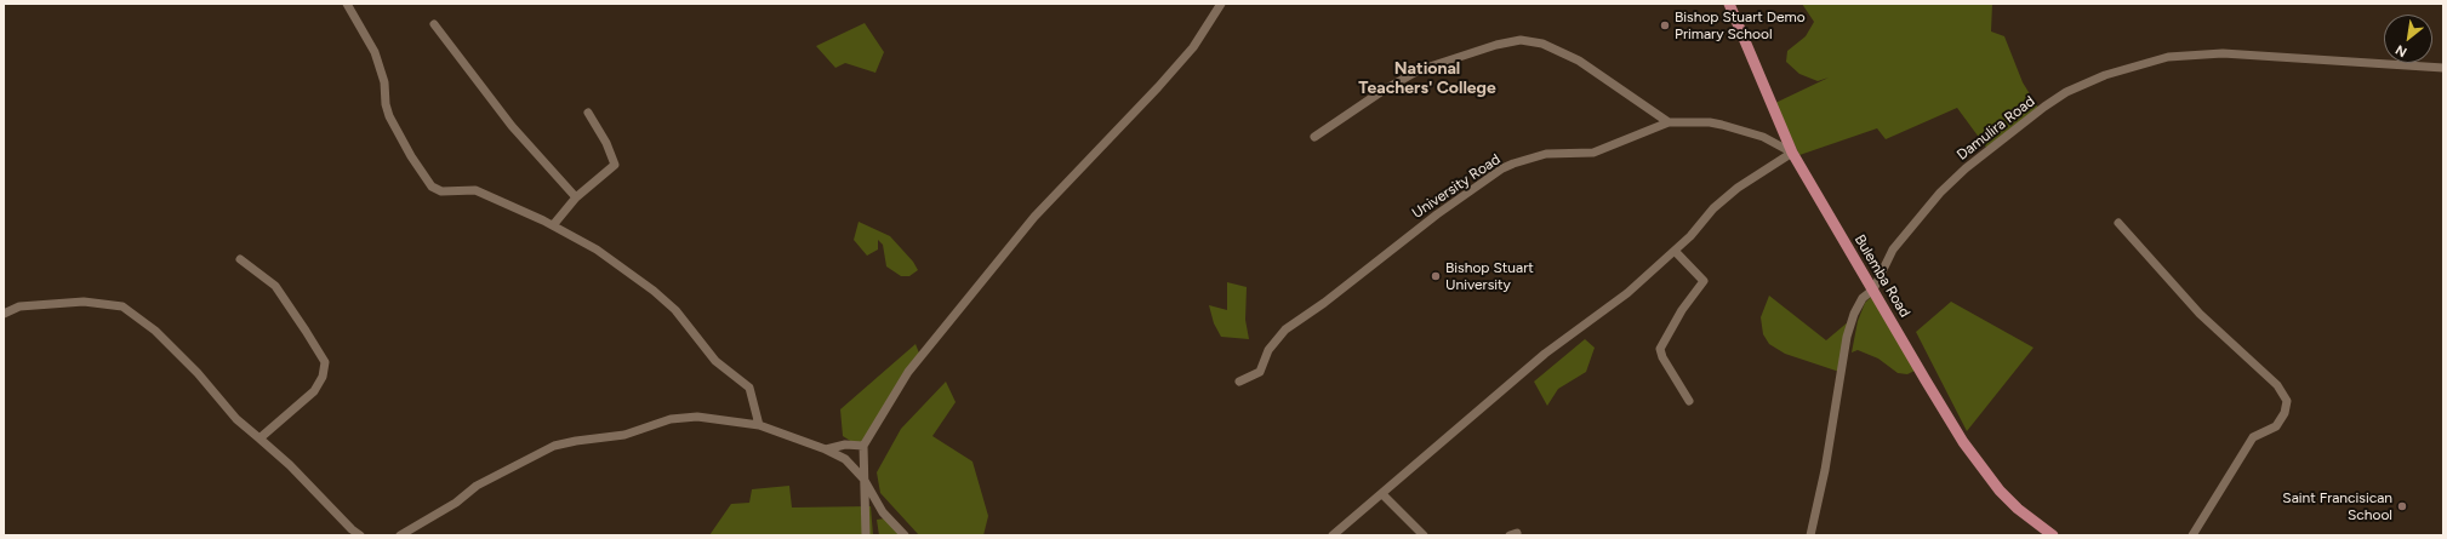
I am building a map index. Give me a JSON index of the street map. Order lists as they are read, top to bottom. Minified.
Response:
{"streets":{"main road":["Bulemba Road"],"street":["Damulira Road","University Road"]},"crossings":[["Damulira Road","Bulemba Road"],["University Road","Bulemba Road"]],"districts":["National Teachers' College"],"places":["Bishop Stuart Demo Primary School","Bishop Stuart University","Saint Francisican School"],"north":"bottom left"}
